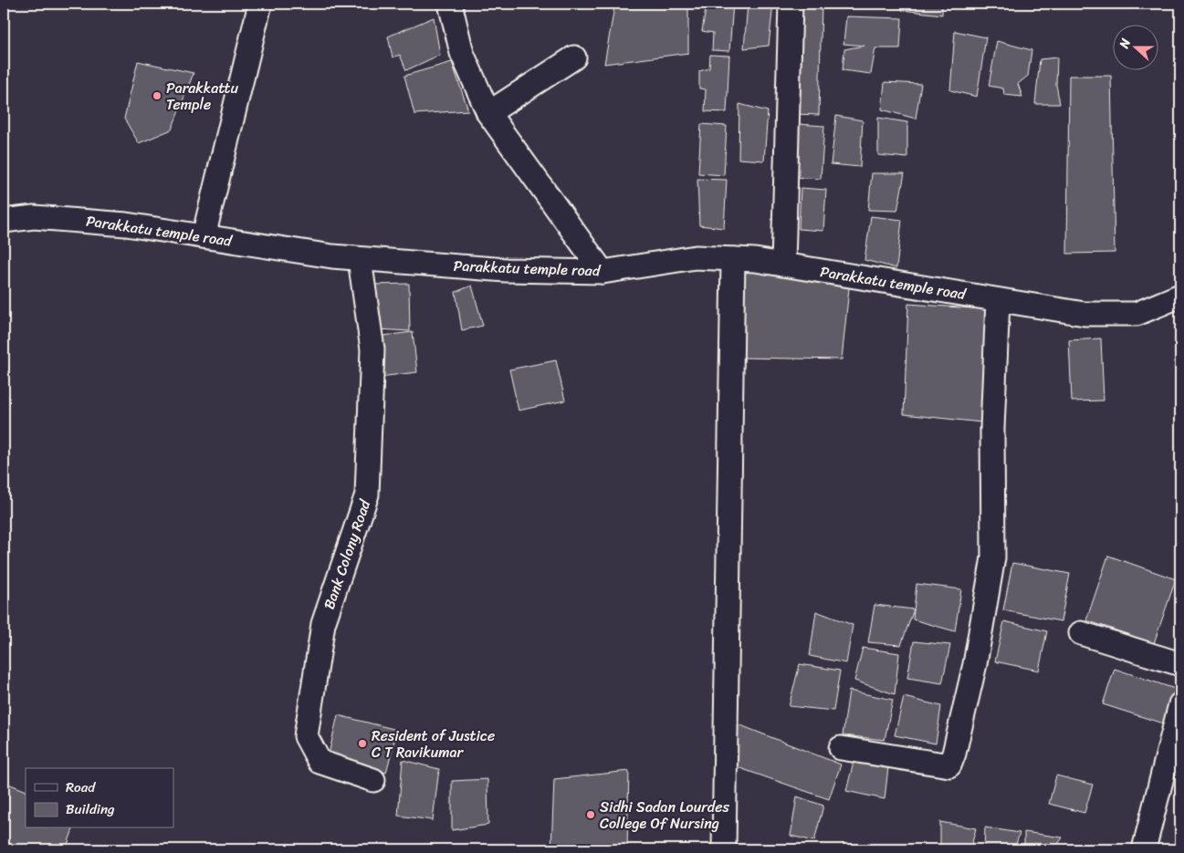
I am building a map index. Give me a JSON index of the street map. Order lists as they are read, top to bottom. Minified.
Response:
{"streets":{"street":["Parakkatu temple road","Bank Colony Road"]},"crossings":[["Parakkatu temple road","Bank Colony Road"]],"places":["Parakkattu Temple","Resident of Justice C T Ravikumar","Sidhi Sadan Lourdes College Of Nursing"],"legend":["Road","Building"],"north":"left"}
